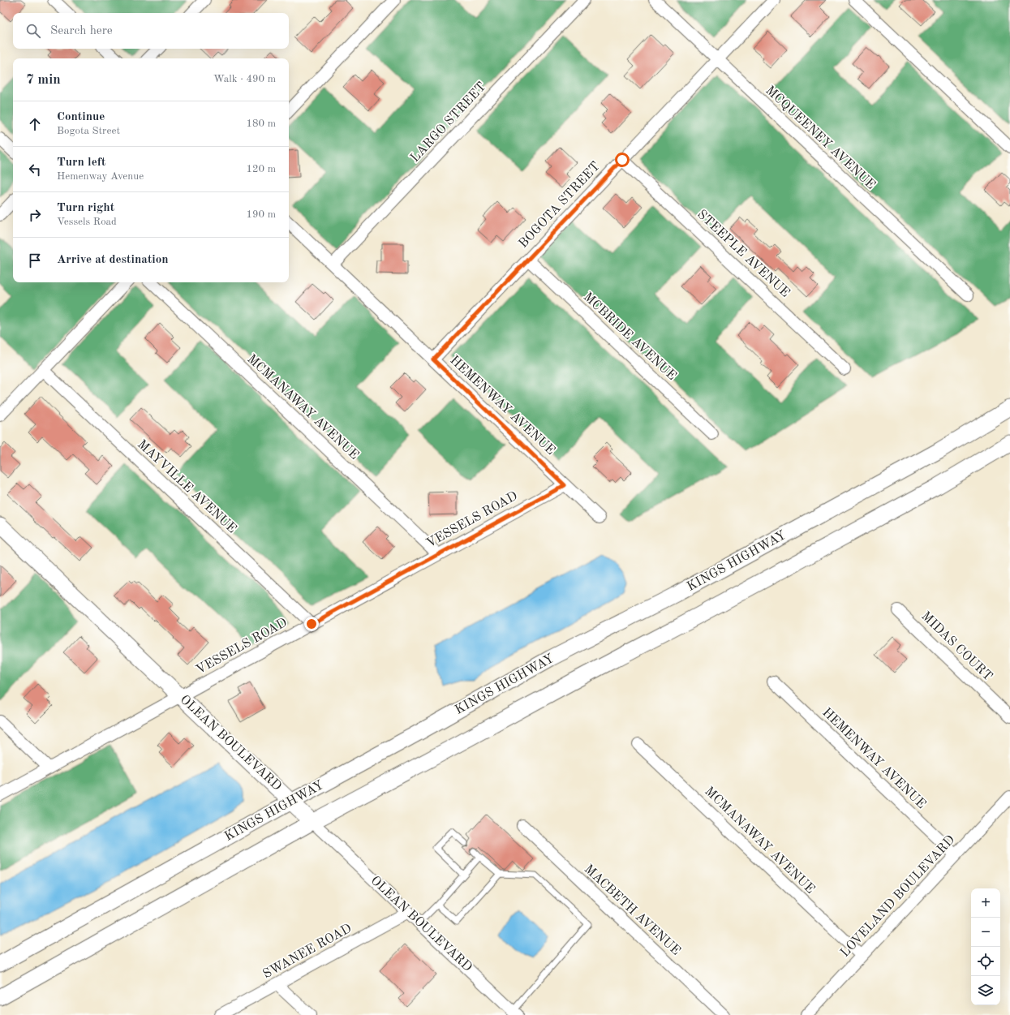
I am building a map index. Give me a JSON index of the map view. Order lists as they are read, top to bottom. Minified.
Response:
{"streets":{"main road":["KINGS HIGHWAY","OLEAN BOULEVARD"],"street":["LARGO STREET","MCQUEENEY AVENUE","BOGOTA STREET","STEEPLE AVENUE","MCBRIDE AVENUE","HEMENWAY AVENUE","MCMANAWAY AVENUE","MAYVILLE AVENUE","VESSELS ROAD","MIDAS COURT","LOVELAND BOULEVARD","MACBETH AVENUE","SWANEE ROAD"]},"crossings":[["LARGO STREET","HEMENWAY AVENUE"],["MCQUEENEY AVENUE","BOGOTA STREET"],["BOGOTA STREET","STEEPLE AVENUE"],["BOGOTA STREET","MCBRIDE AVENUE"],["BOGOTA STREET","HEMENWAY AVENUE"],["HEMENWAY AVENUE","VESSELS ROAD"],["HEMENWAY AVENUE","LOVELAND BOULEVARD"],["MCMANAWAY AVENUE","VESSELS ROAD"],["MCMANAWAY AVENUE","LOVELAND BOULEVARD"],["MAYVILLE AVENUE","VESSELS ROAD"],["VESSELS ROAD","OLEAN BOULEVARD"],["KINGS HIGHWAY","OLEAN BOULEVARD"],["OLEAN BOULEVARD","SWANEE ROAD"]],"page":{"search":"Search here","heading":["7 min","Walk · 490 m"],"list":[["Continue","Bogota Street","180 m"],["Turn left","Hemenway Avenue","120 m"],["Turn right","Vessels Road","190 m"],"Arrive at destination"],"map_buttons":["+","−"]}}
